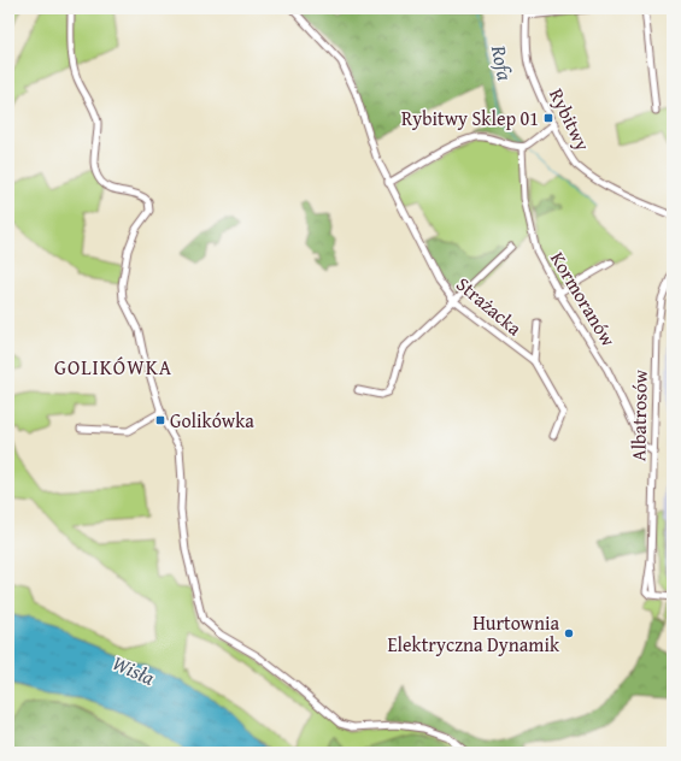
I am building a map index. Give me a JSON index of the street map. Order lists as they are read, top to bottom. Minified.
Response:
{"streets":{"street":["Rybitwy","Kormoranów","Strażacka","Albatrosów"]},"crossings":[["Kormoranów","Albatrosów"]],"districts":["GOLIKÓWKA"],"water":["Rofa","Wisła"],"places":{"transit":["Rybitwy Sklep 01","Golikówka"],"other":["Hurtownia Elektryczna Dynamik"]}}
